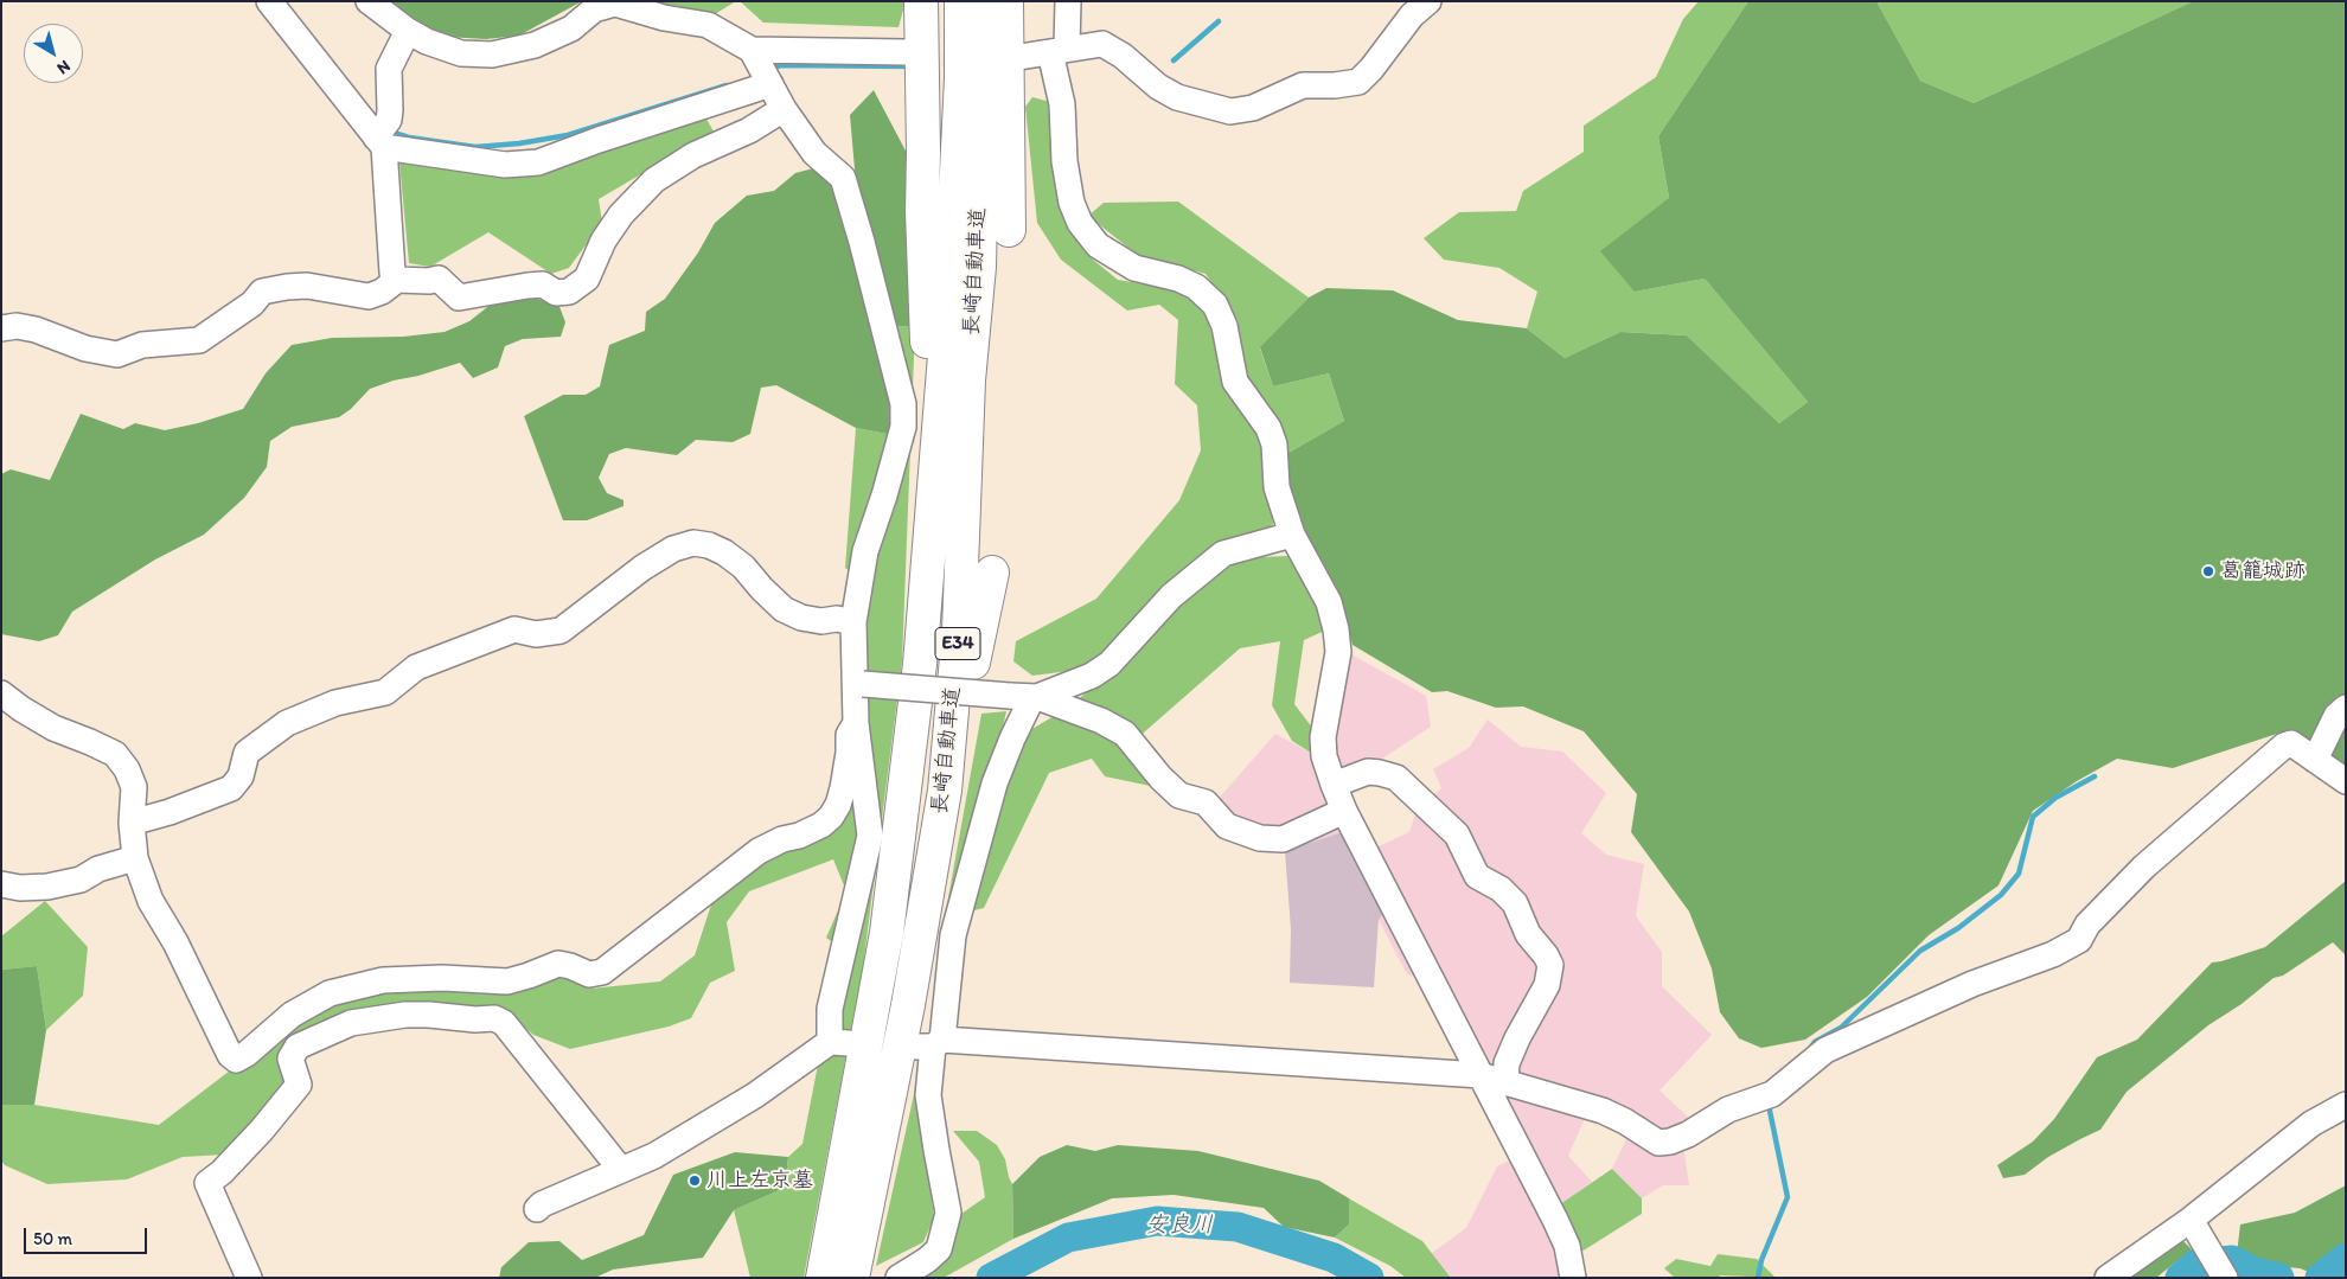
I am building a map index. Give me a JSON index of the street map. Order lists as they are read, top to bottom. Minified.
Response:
{"streets":{"highway":["長崎自動車道","E34"]},"water":["安良川"],"places":["葛籠城跡","川上左京墓"],"scale_bar":"50 m","north":"bottom right"}
